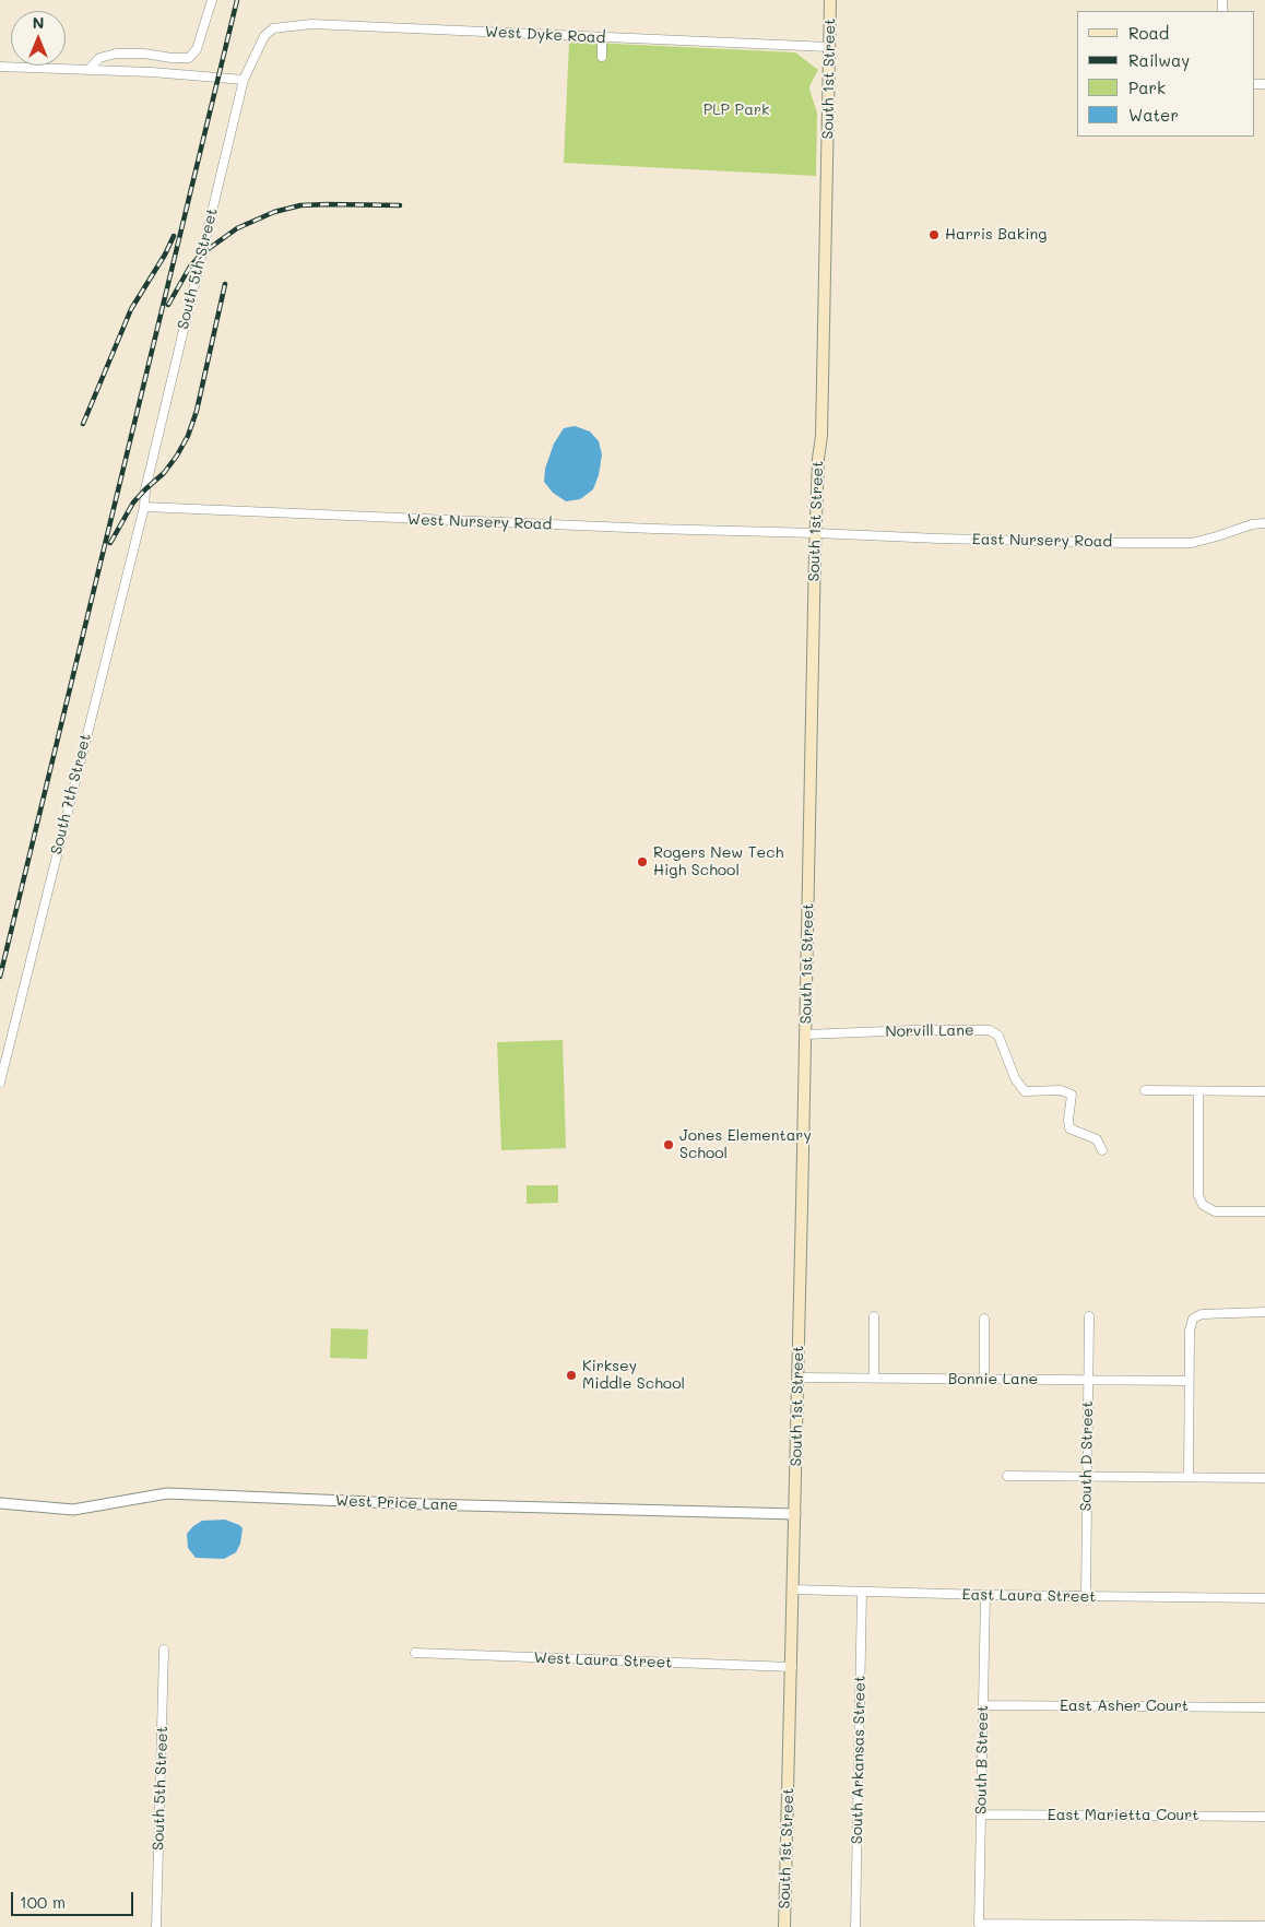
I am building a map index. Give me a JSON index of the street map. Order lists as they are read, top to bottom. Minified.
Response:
{"streets":{"main road":["South 1st Street"],"street":["West Dyke Road","South 5th Street","West Nursery Road","East Nursery Road","South 7th Street","Norvill Lane","Bonnie Lane","South D Street","West Price Lane","East Laura Street","West Laura Street","East Asher Court","South Arkansas Street","South B Street","East Marietta Court"]},"crossings":[["West Dyke Road","South 1st Street"],["West Dyke Road","South 5th Street"],["South 1st Street","West Nursery Road"],["South 1st Street","East Nursery Road"],["South 1st Street","Norvill Lane"],["South 1st Street","Bonnie Lane"],["South 1st Street","West Price Lane"],["South 1st Street","East Laura Street"],["South 1st Street","West Laura Street"],["South 5th Street","West Nursery Road"],["South 5th Street","South 7th Street"],["West Nursery Road","East Nursery Road"],["West Nursery Road","South 7th Street"],["Bonnie Lane","South D Street"],["South D Street","East Laura Street"],["East Laura Street","South Arkansas Street"],["East Laura Street","South B Street"],["East Asher Court","South B Street"],["South B Street","East Marietta Court"]],"parks":["PLP Park"],"places":["Harris Baking","Rogers New Tech High School","Jones Elementary School","Kirksey Middle School"],"legend":["Road","Railway","Park","Water"],"scale_bar":"100 m","north":"top"}
